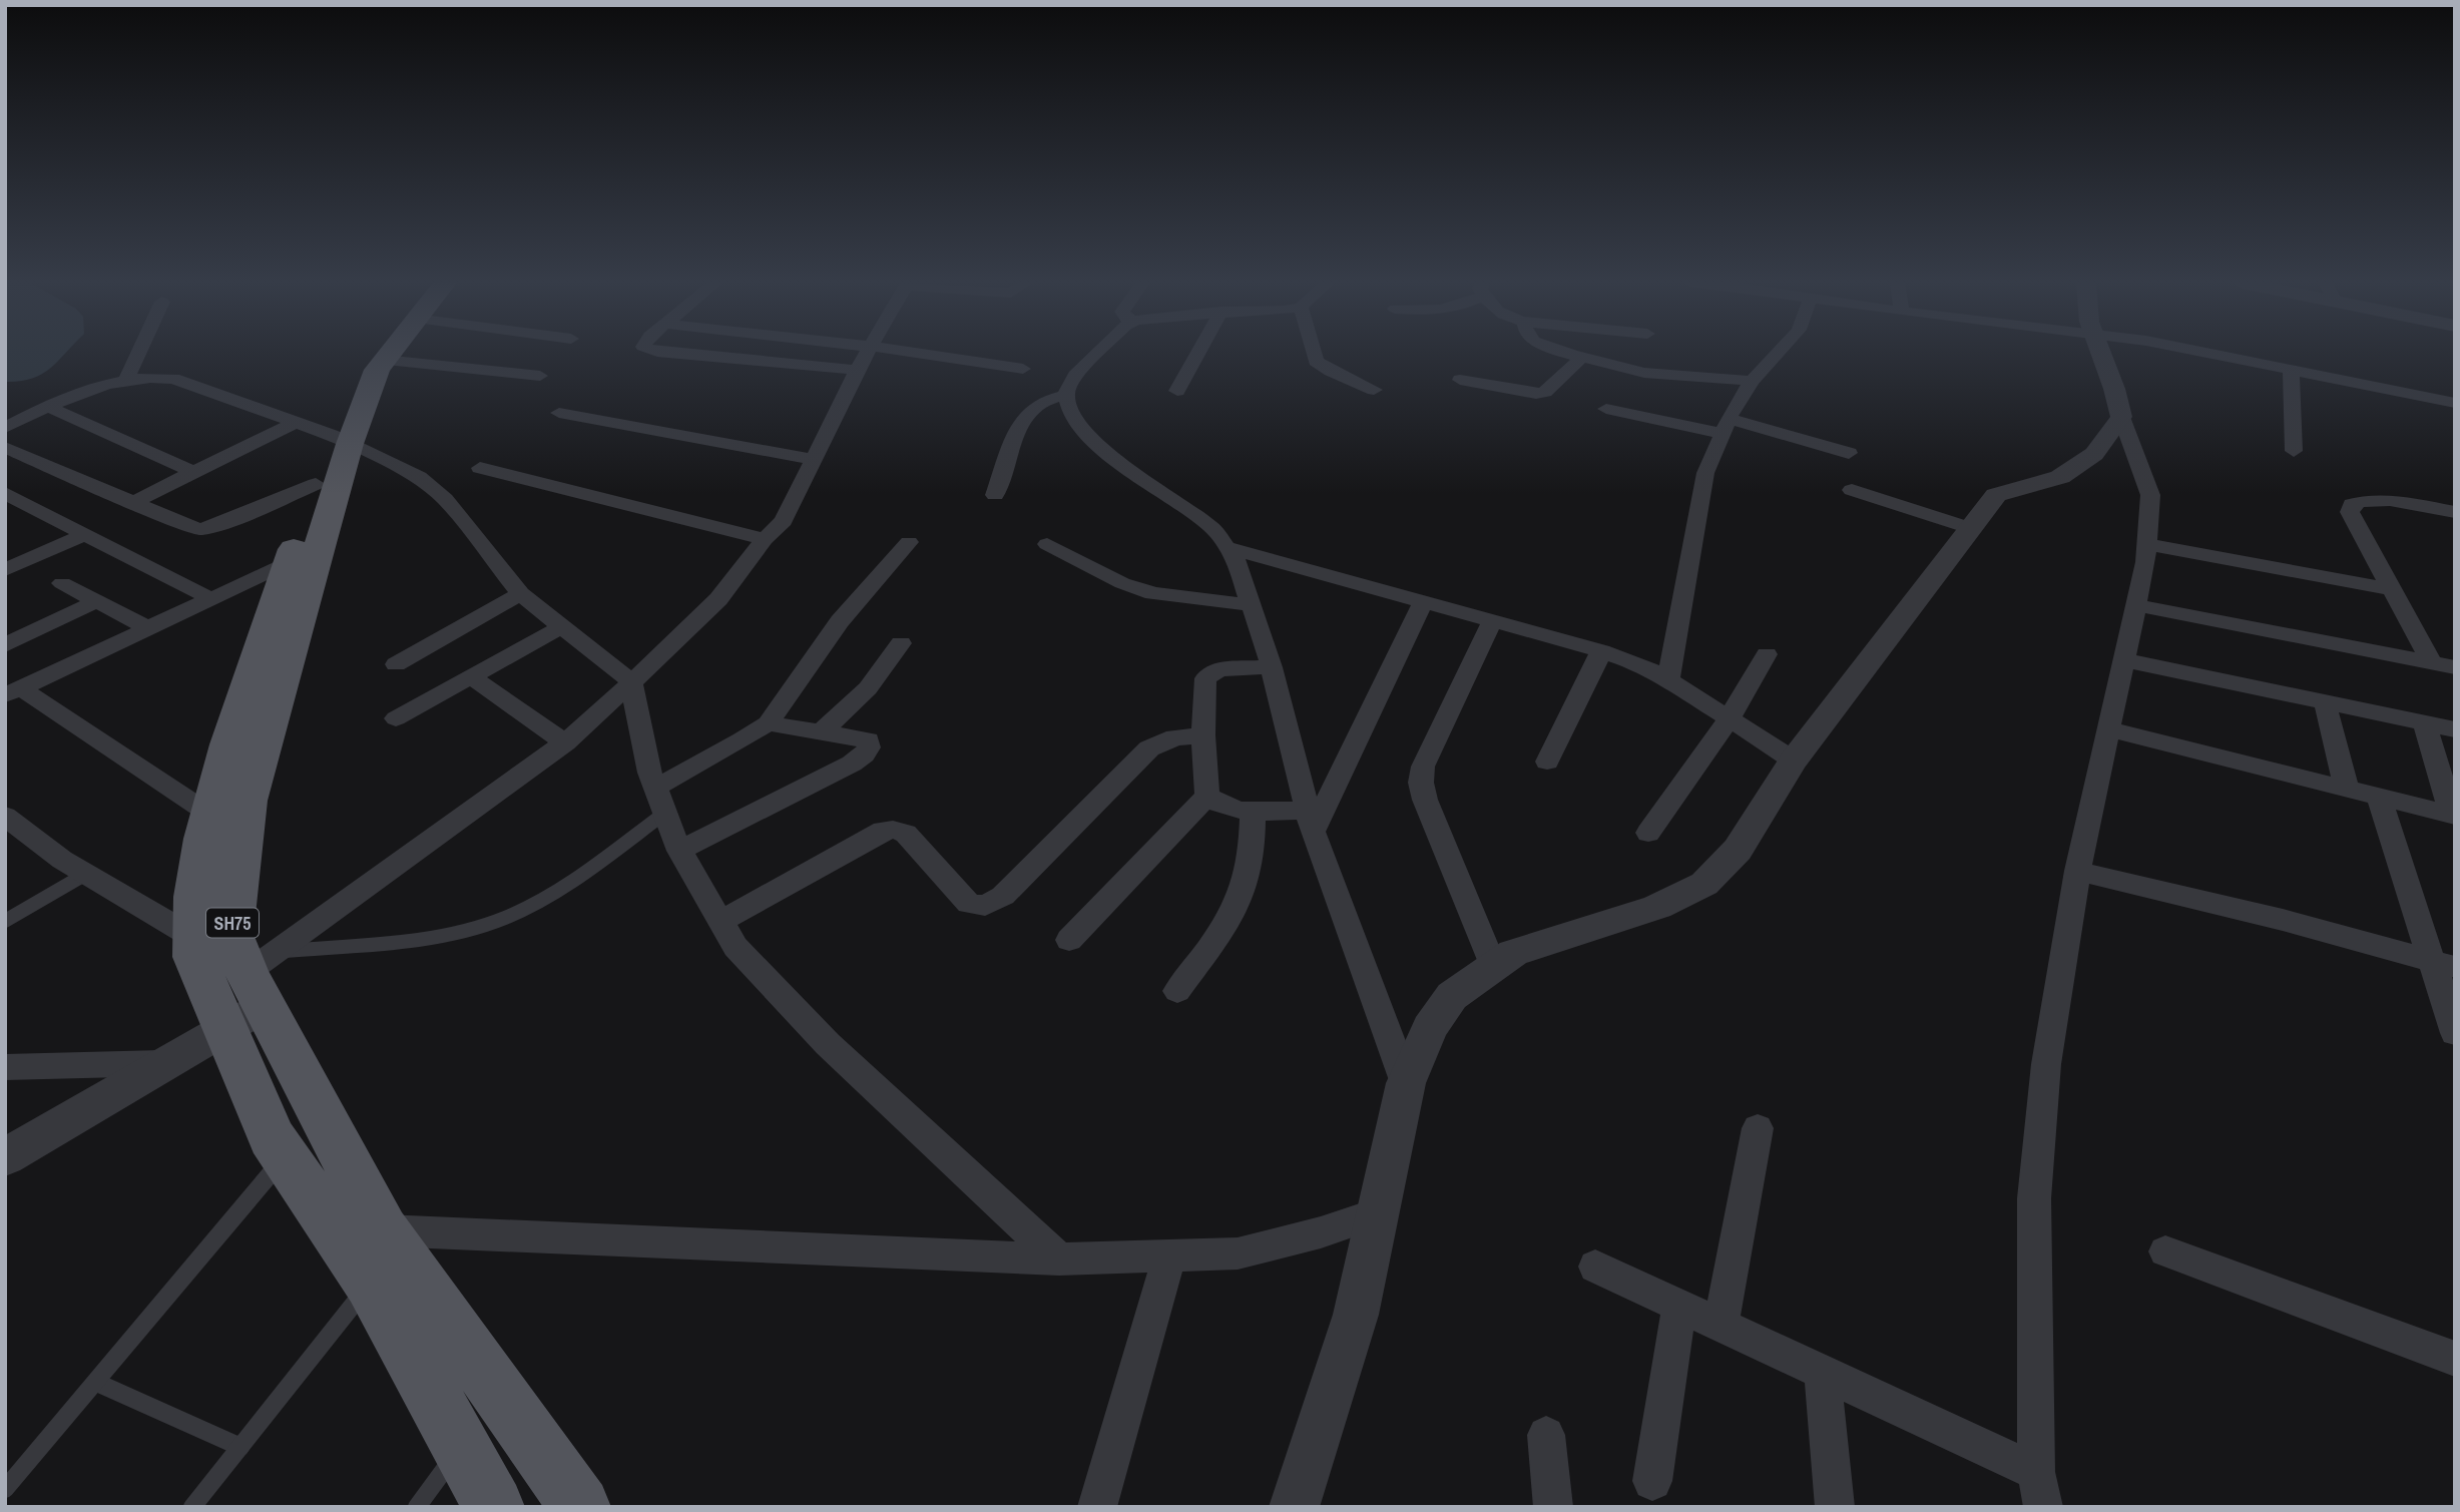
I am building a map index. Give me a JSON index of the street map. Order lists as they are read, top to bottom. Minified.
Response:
{"streets":{"main road":["SH75"]}}
